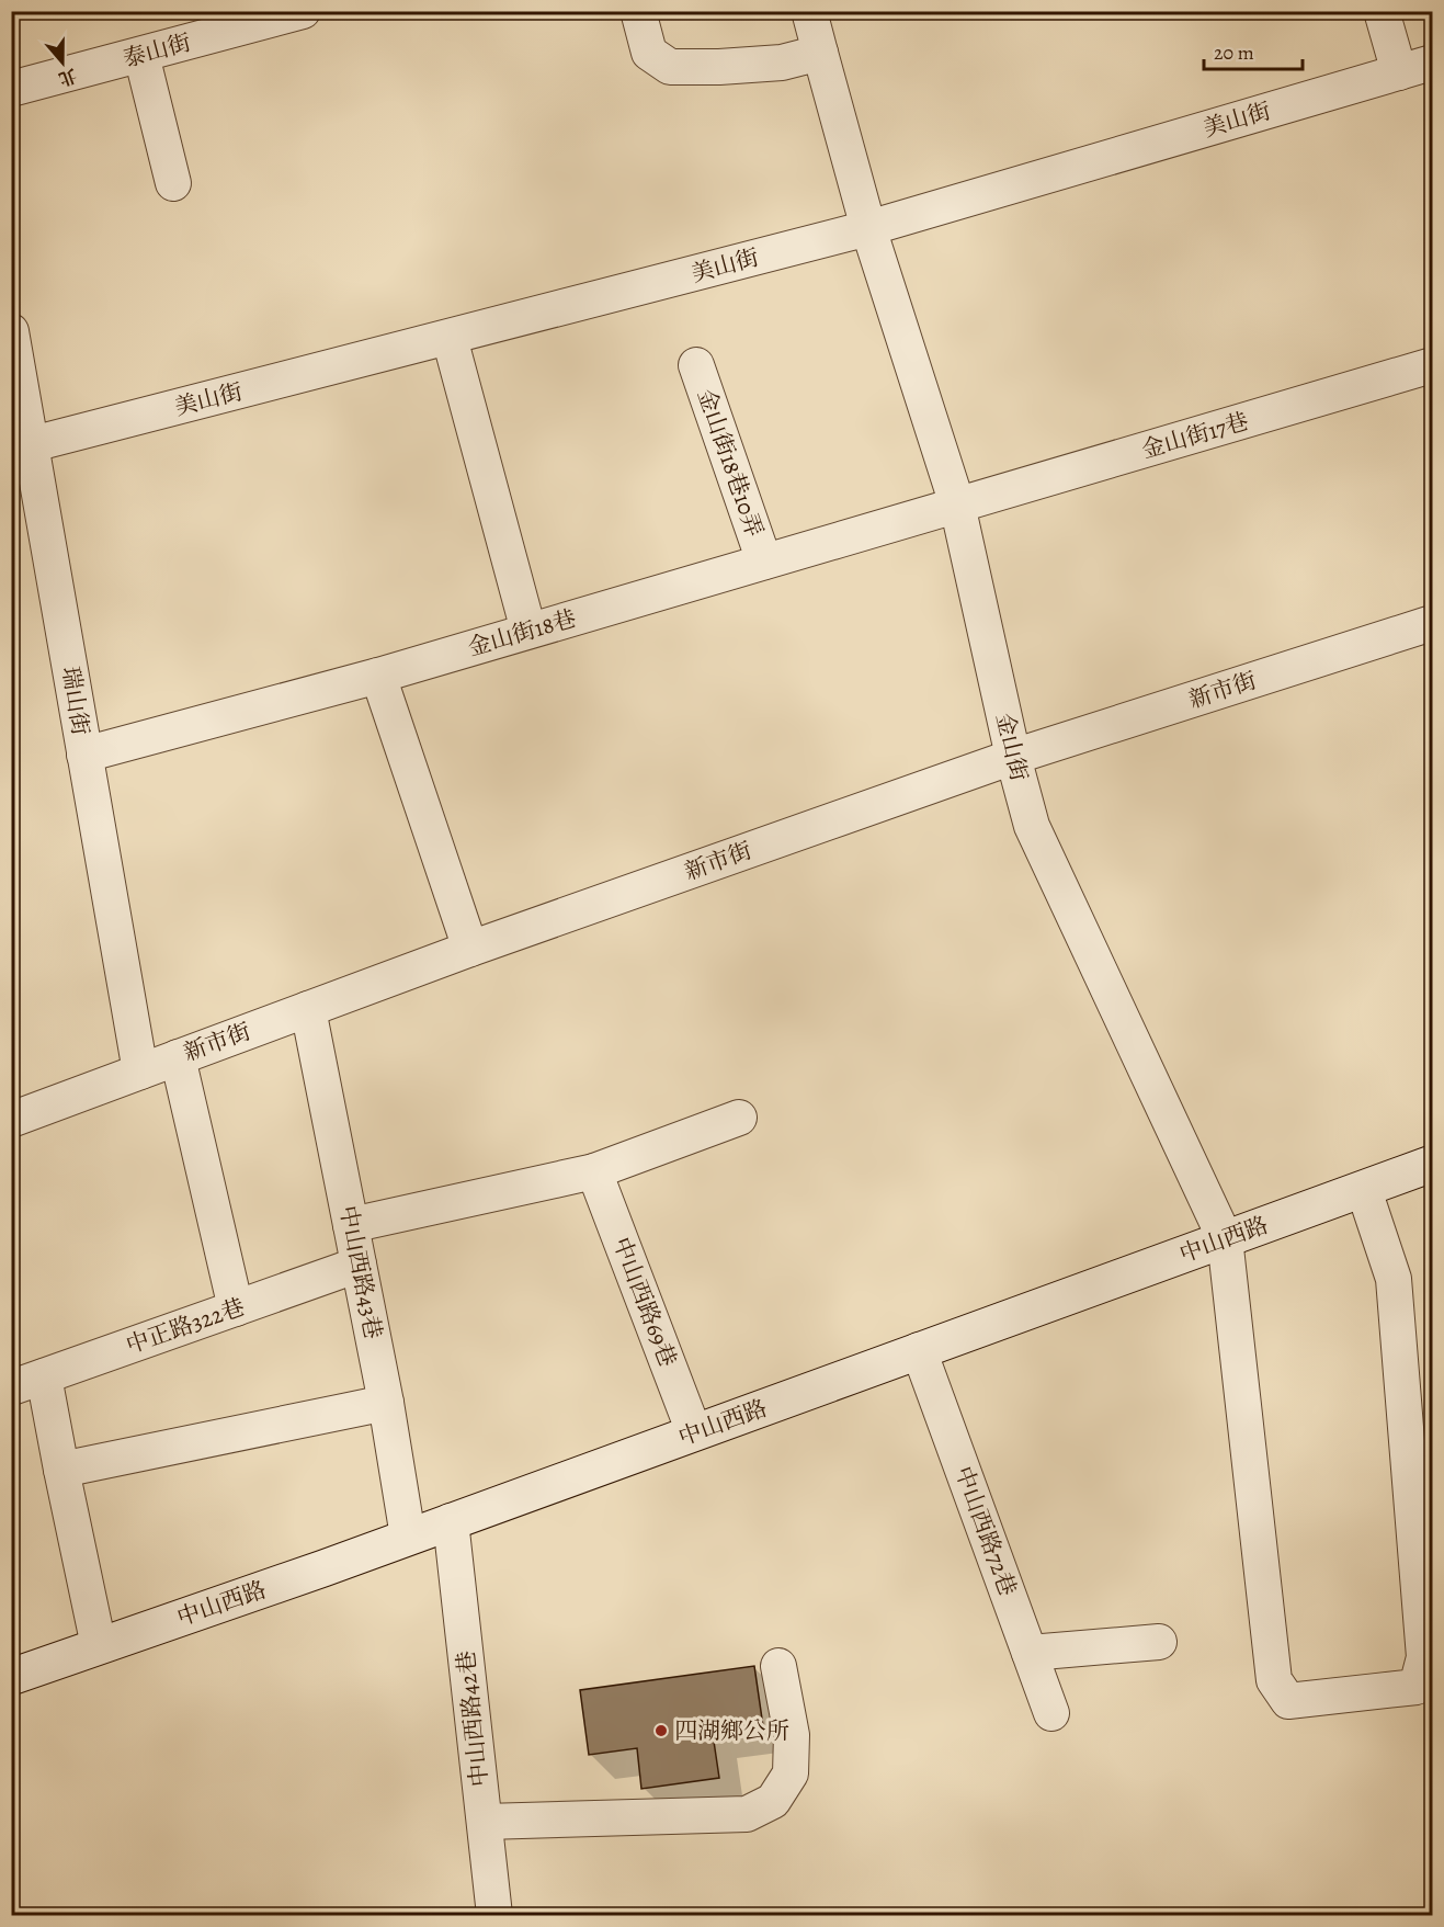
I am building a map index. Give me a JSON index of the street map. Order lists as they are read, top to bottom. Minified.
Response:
{"streets":{"main road":["中山西路"],"street":["泰山街","美山街","金山街17巷","金山街18巷10弄","金山街18巷","新市街","瑞山街","金山街","中山西路43巷","中山西路69巷","中正路322巷","中山西路72巷","中山西路42巷"]},"crossings":[["美山街","瑞山街"],["美山街","金山街"],["金山街17巷","金山街18巷"],["金山街17巷","金山街"],["金山街18巷10弄","金山街18巷"],["金山街18巷","瑞山街"],["金山街18巷","金山街"],["新市街","瑞山街"],["新市街","金山街"],["新市街","中山西路43巷"],["金山街","中山西路"],["中山西路","中山西路43巷"],["中山西路","中山西路69巷"],["中山西路","中山西路72巷"],["中山西路","中山西路42巷"],["中山西路43巷","中正路322巷"]],"places":["四湖鄉公所"],"scale_bar":"20 m","north":"bottom"}
